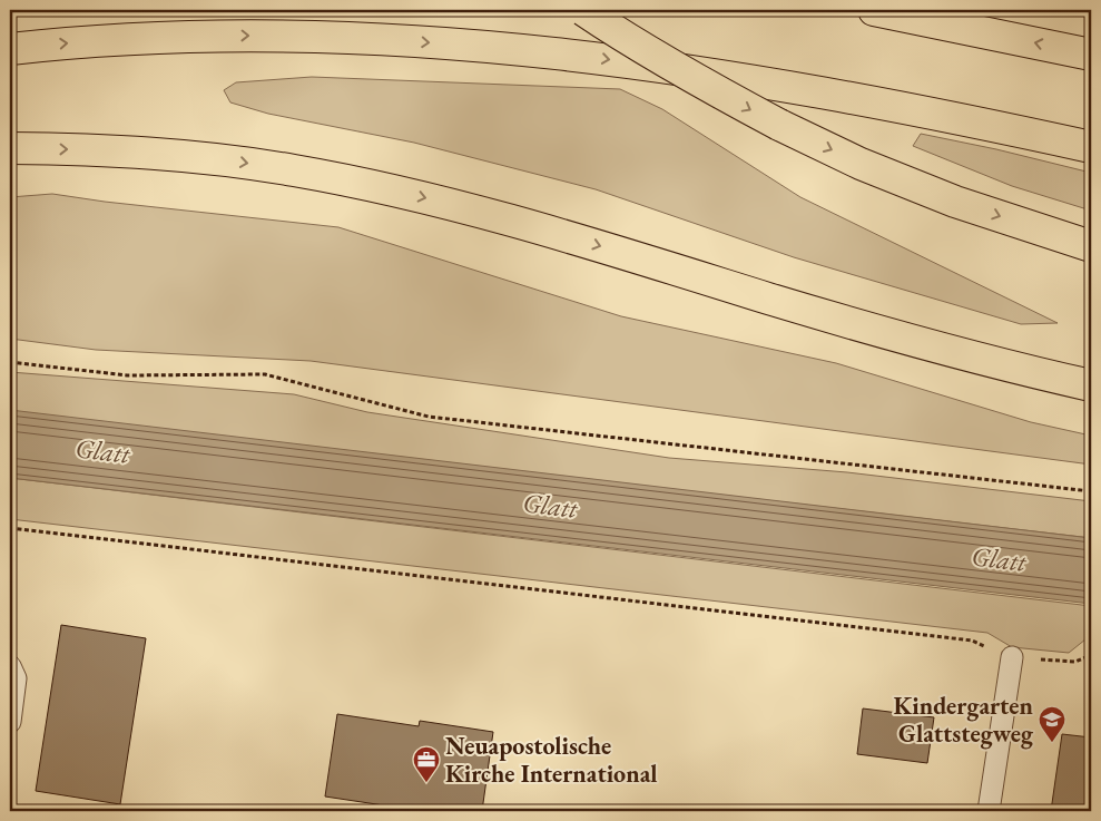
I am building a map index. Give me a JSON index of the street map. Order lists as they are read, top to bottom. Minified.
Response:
{"water":["Glatt"],"places":{"school or university":["Kindergarten Glattstegweg"],"office":["Neuapostolische Kirche International"]}}
